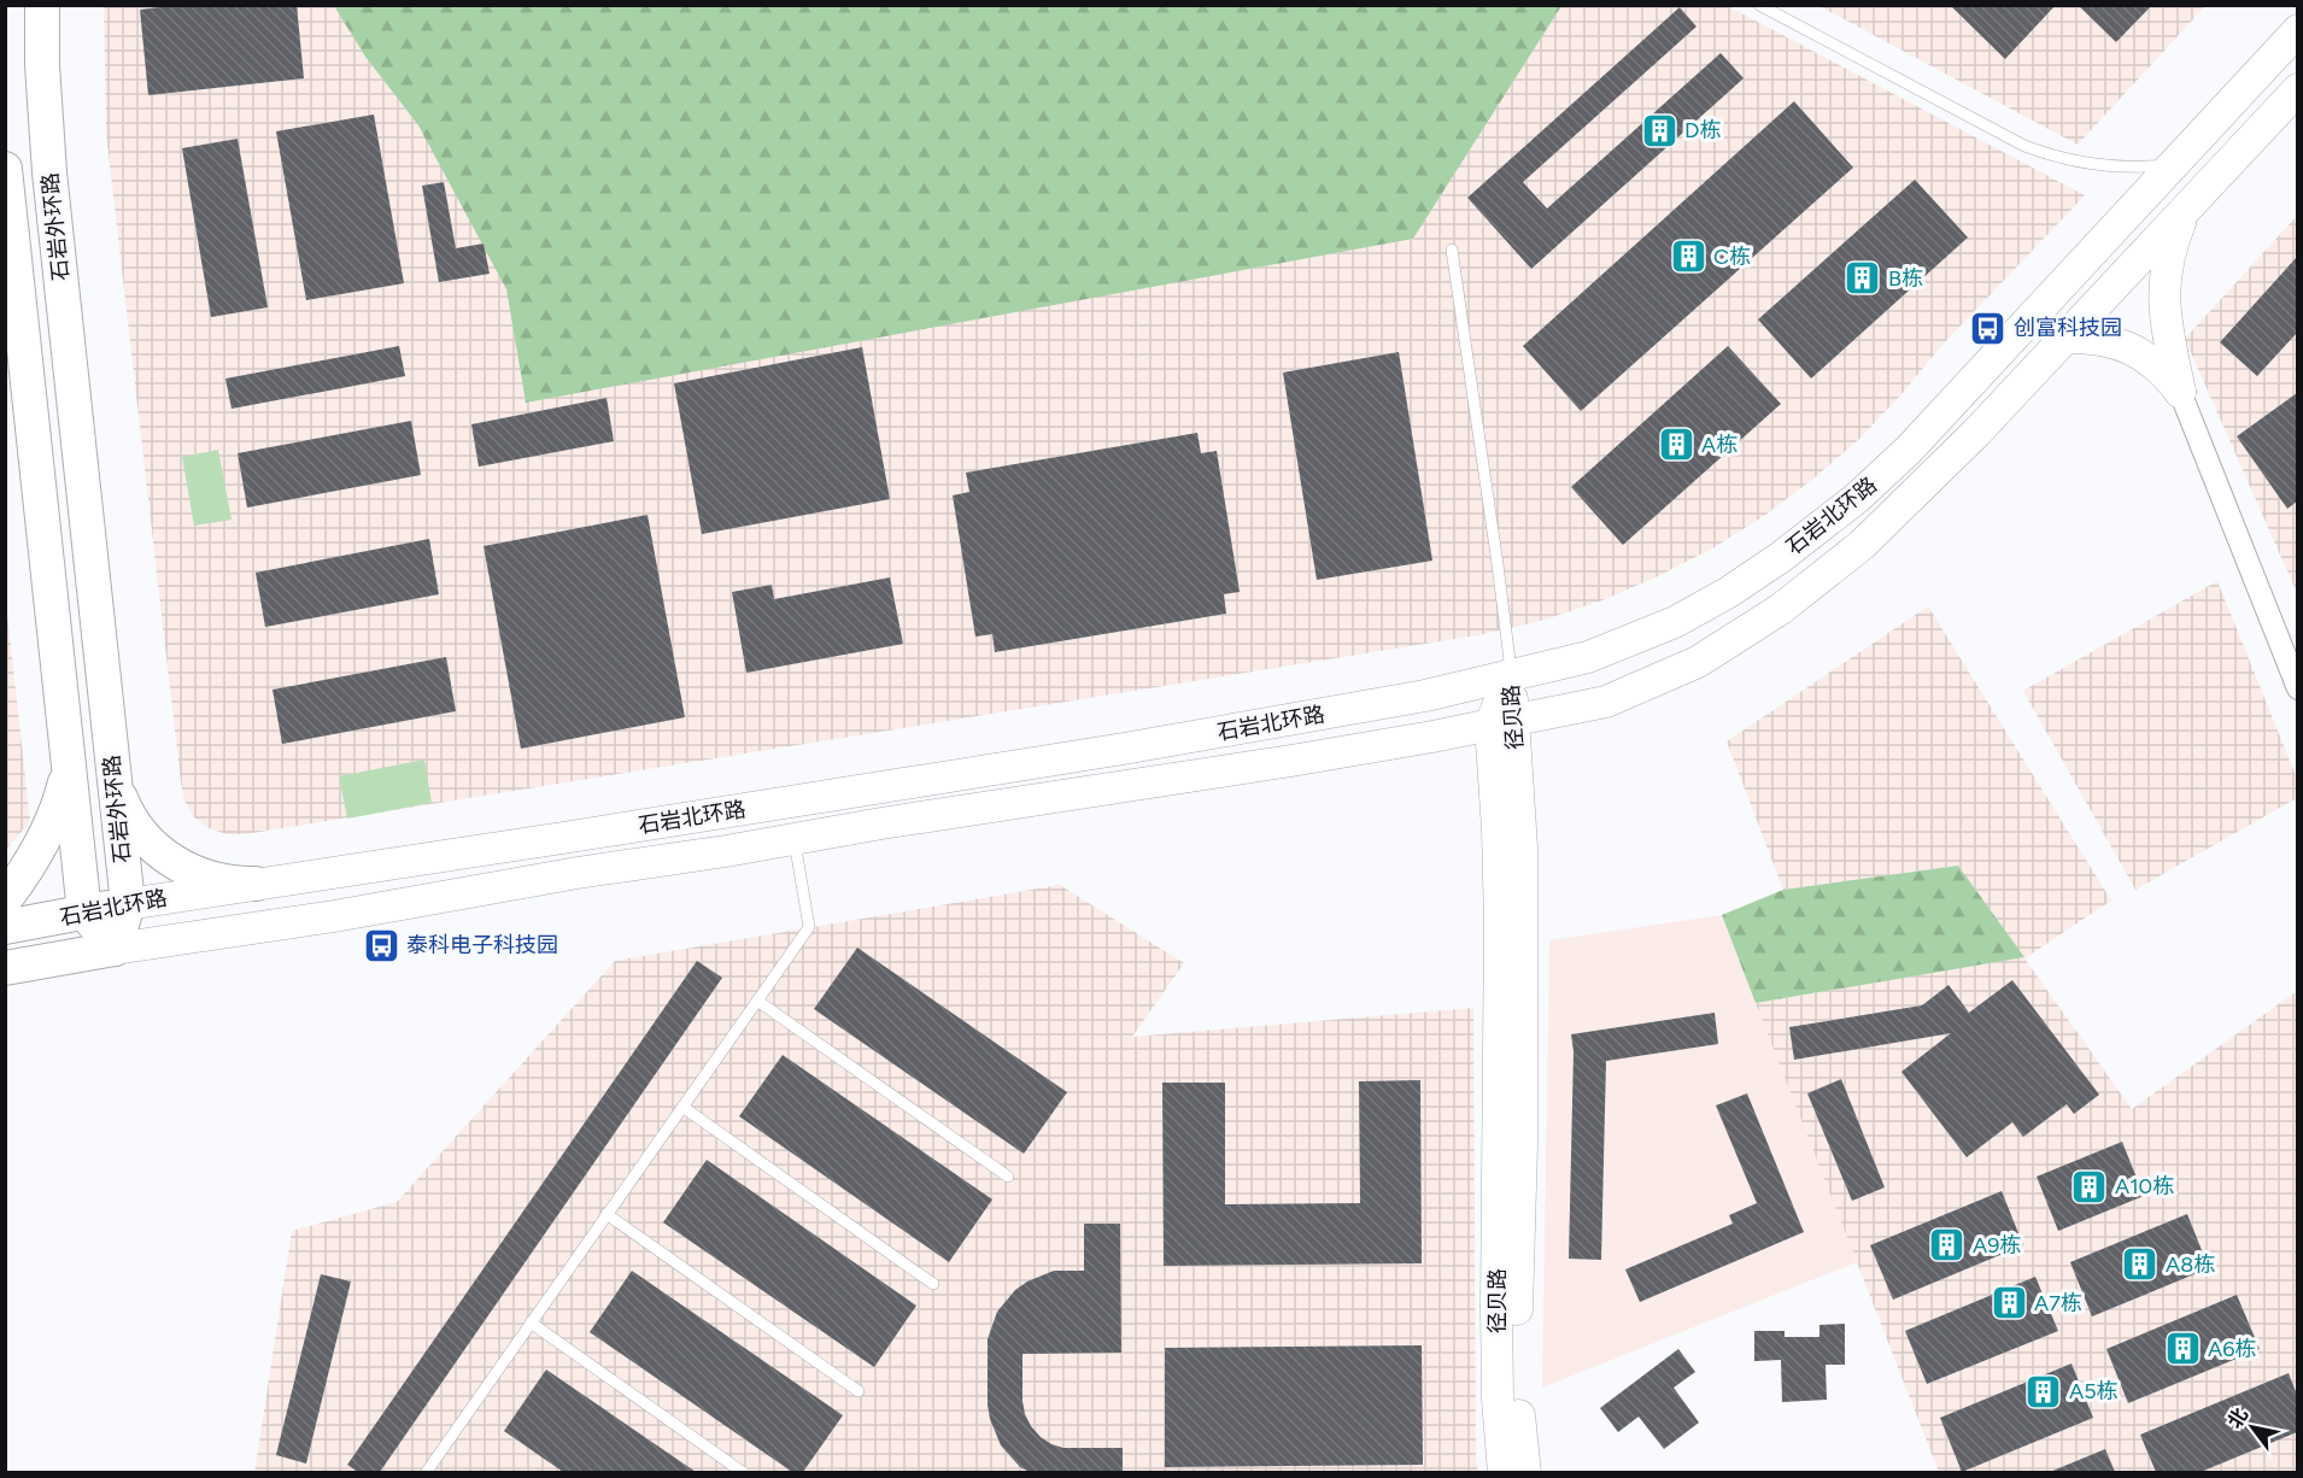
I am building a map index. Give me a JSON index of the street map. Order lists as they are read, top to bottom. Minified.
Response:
{"streets":{"main road":["石岩外环路","石岩北环路","径贝路"]},"crossings":[["石岩外环路","石岩北环路"],["石岩北环路","径贝路"]],"places":{"building":["D栋","C栋","B栋","A栋","A10栋","A9栋","A8栋","A7栋","A6栋","A5栋"],"bus stop":["创富科技园","泰科电子科技园"]},"north":"top left"}
